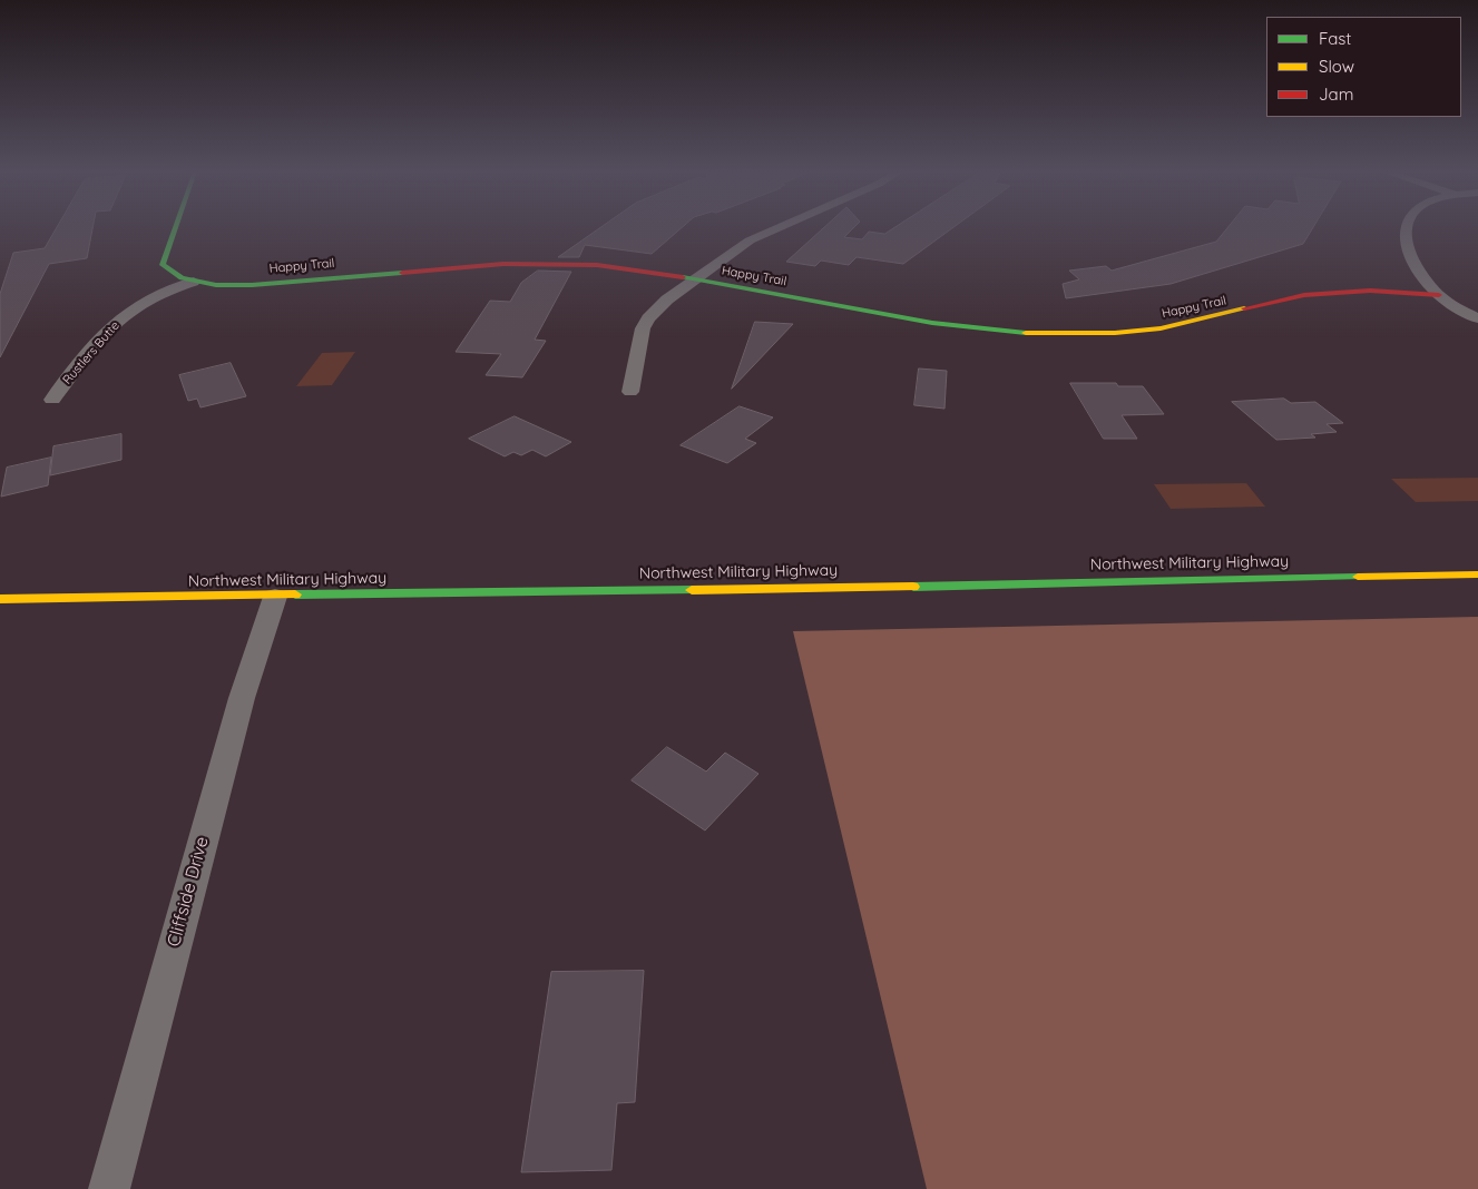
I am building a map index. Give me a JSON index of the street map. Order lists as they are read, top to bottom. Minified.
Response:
{"streets":{"street":["Happy Trail","Rustlers Butte","Northwest Military Highway","Cliffside Drive"]},"crossings":[["Happy Trail","Rustlers Butte"],["Northwest Military Highway","Cliffside Drive"]],"legend":["Fast","Slow","Jam"]}
